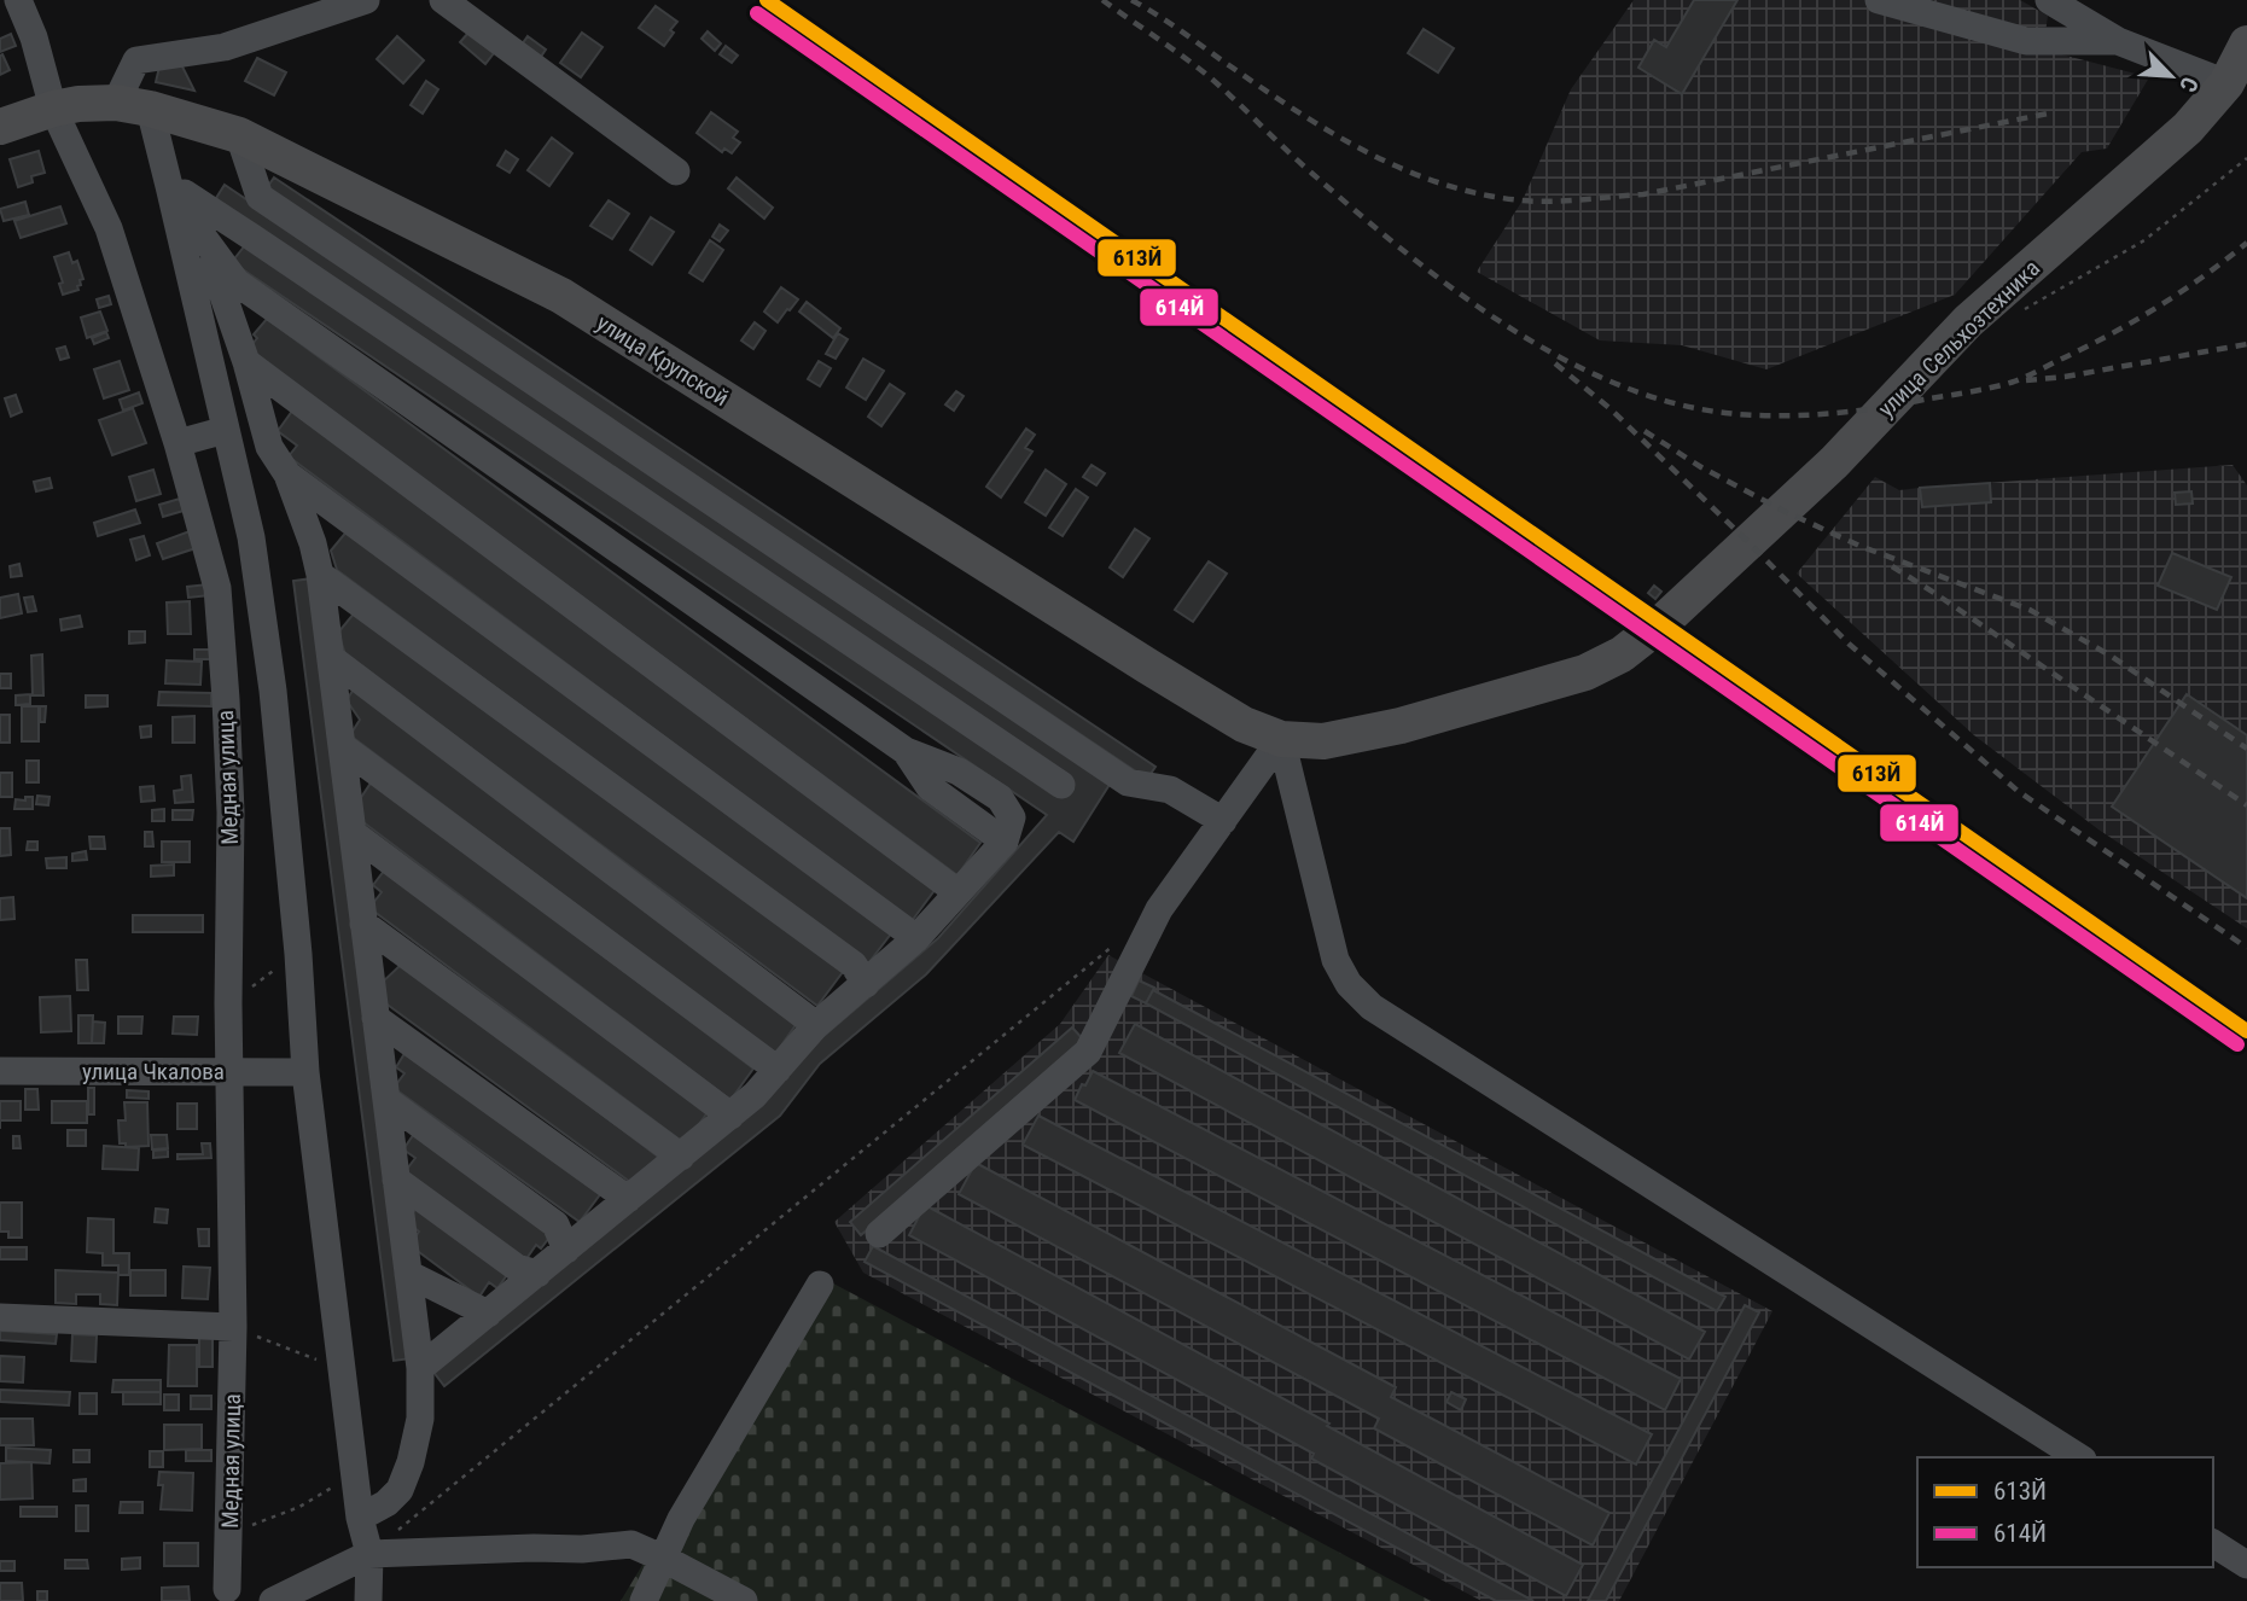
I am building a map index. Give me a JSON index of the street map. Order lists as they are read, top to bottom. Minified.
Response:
{"streets":{"main road":["улица Сельхозтехника","улица Крупской"],"street":["Медная улица","улица Чкалова"]},"crossings":[["улица Сельхозтехника","улица Крупской"],["улица Крупской","Медная улица"],["Медная улица","улица Чкалова"]],"lines":["transit line 613Й","transit line 614Й"],"legend":["613Й","614Й"],"north":"bottom right"}
